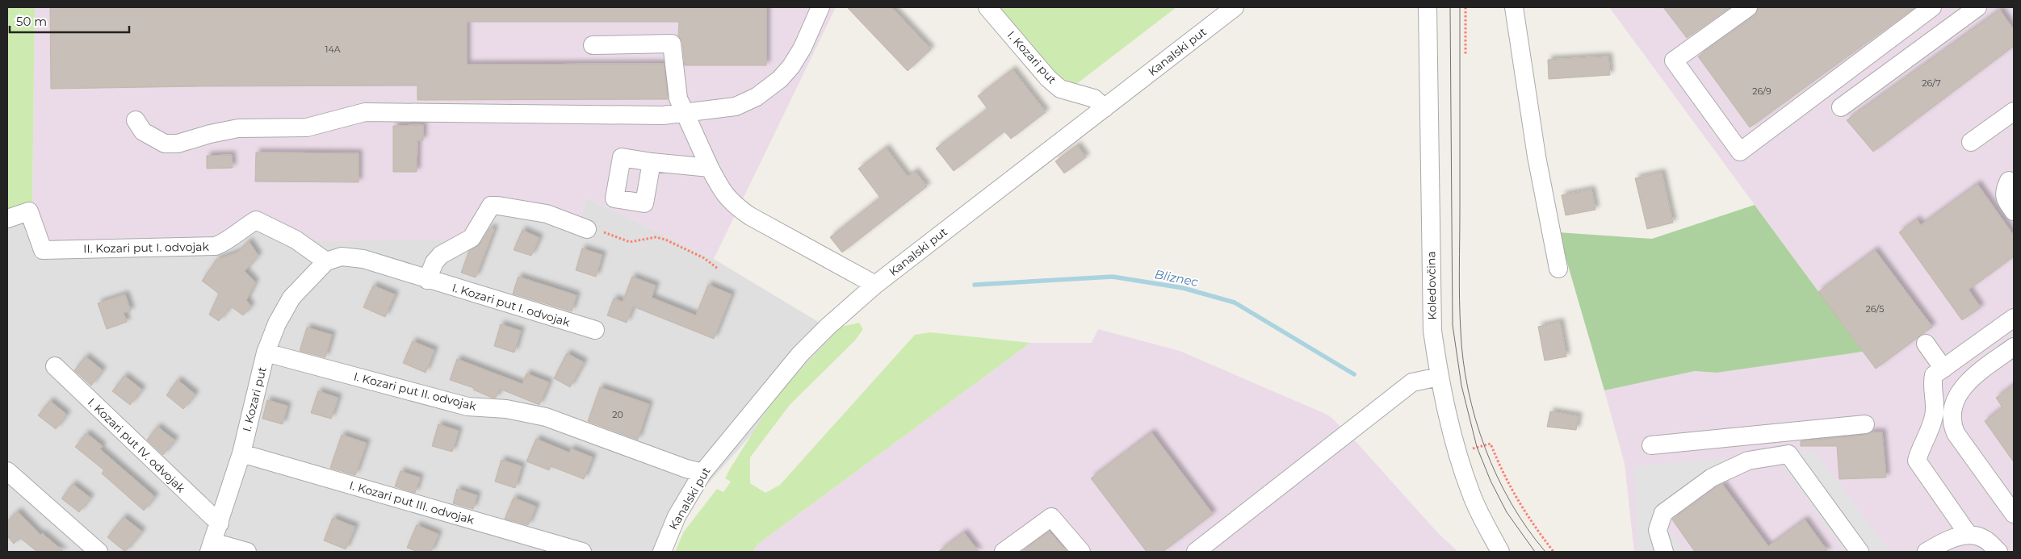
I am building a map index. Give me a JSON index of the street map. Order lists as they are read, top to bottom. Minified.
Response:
{"streets":{"street":["Kanalski put","I. Kozari put","II. Kozari put I. odvojak","Koledovčina","I. Kozari put I. odvojak","I. Kozari put II. odvojak","I. Kozari put IV. odvojak","I. Kozari put III. odvojak"]},"crossings":[["Kanalski put","I. Kozari put"],["Kanalski put","I. Kozari put II. odvojak"],["I. Kozari put","II. Kozari put I. odvojak"],["I. Kozari put","I. Kozari put I. odvojak"],["I. Kozari put","I. Kozari put II. odvojak"],["I. Kozari put","I. Kozari put IV. odvojak"],["I. Kozari put","I. Kozari put III. odvojak"],["II. Kozari put I. odvojak","I. Kozari put I. odvojak"]],"water":["Bliznec"],"house_numbers":["14A","26/7","26/9","26/5","20"],"scale_bar":"50 m"}
